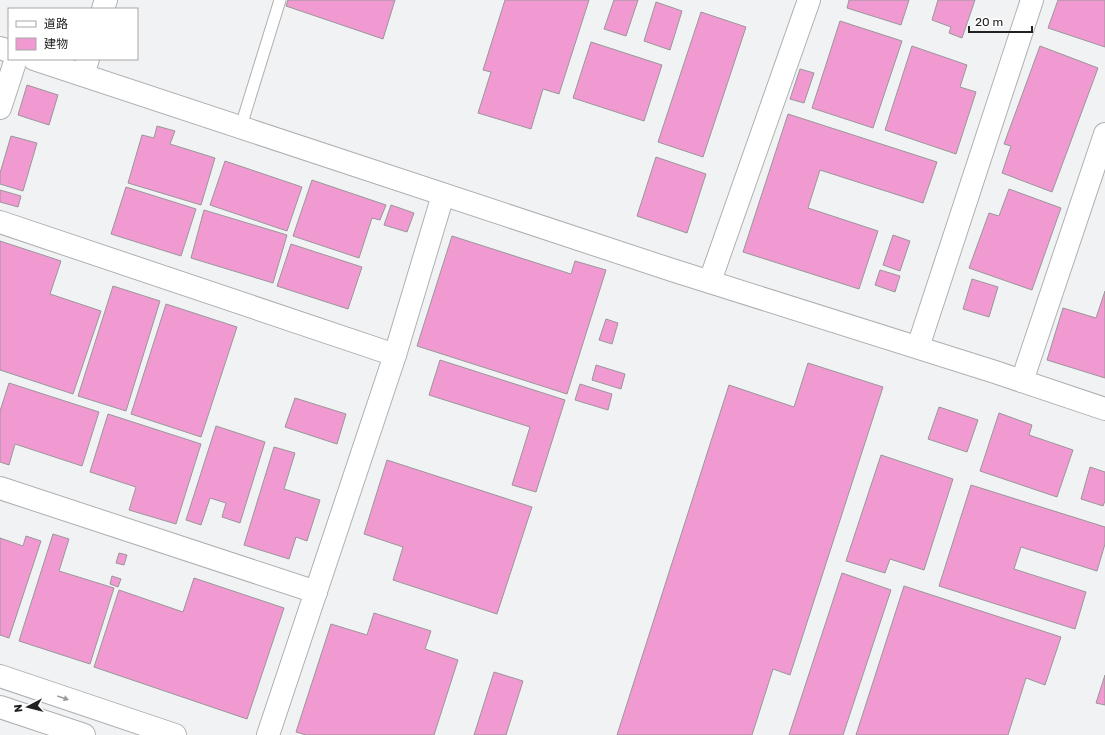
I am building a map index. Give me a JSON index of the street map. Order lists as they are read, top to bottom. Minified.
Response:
{"legend":["道路","建物"],"scale_bar":"20 m","north":"left"}
